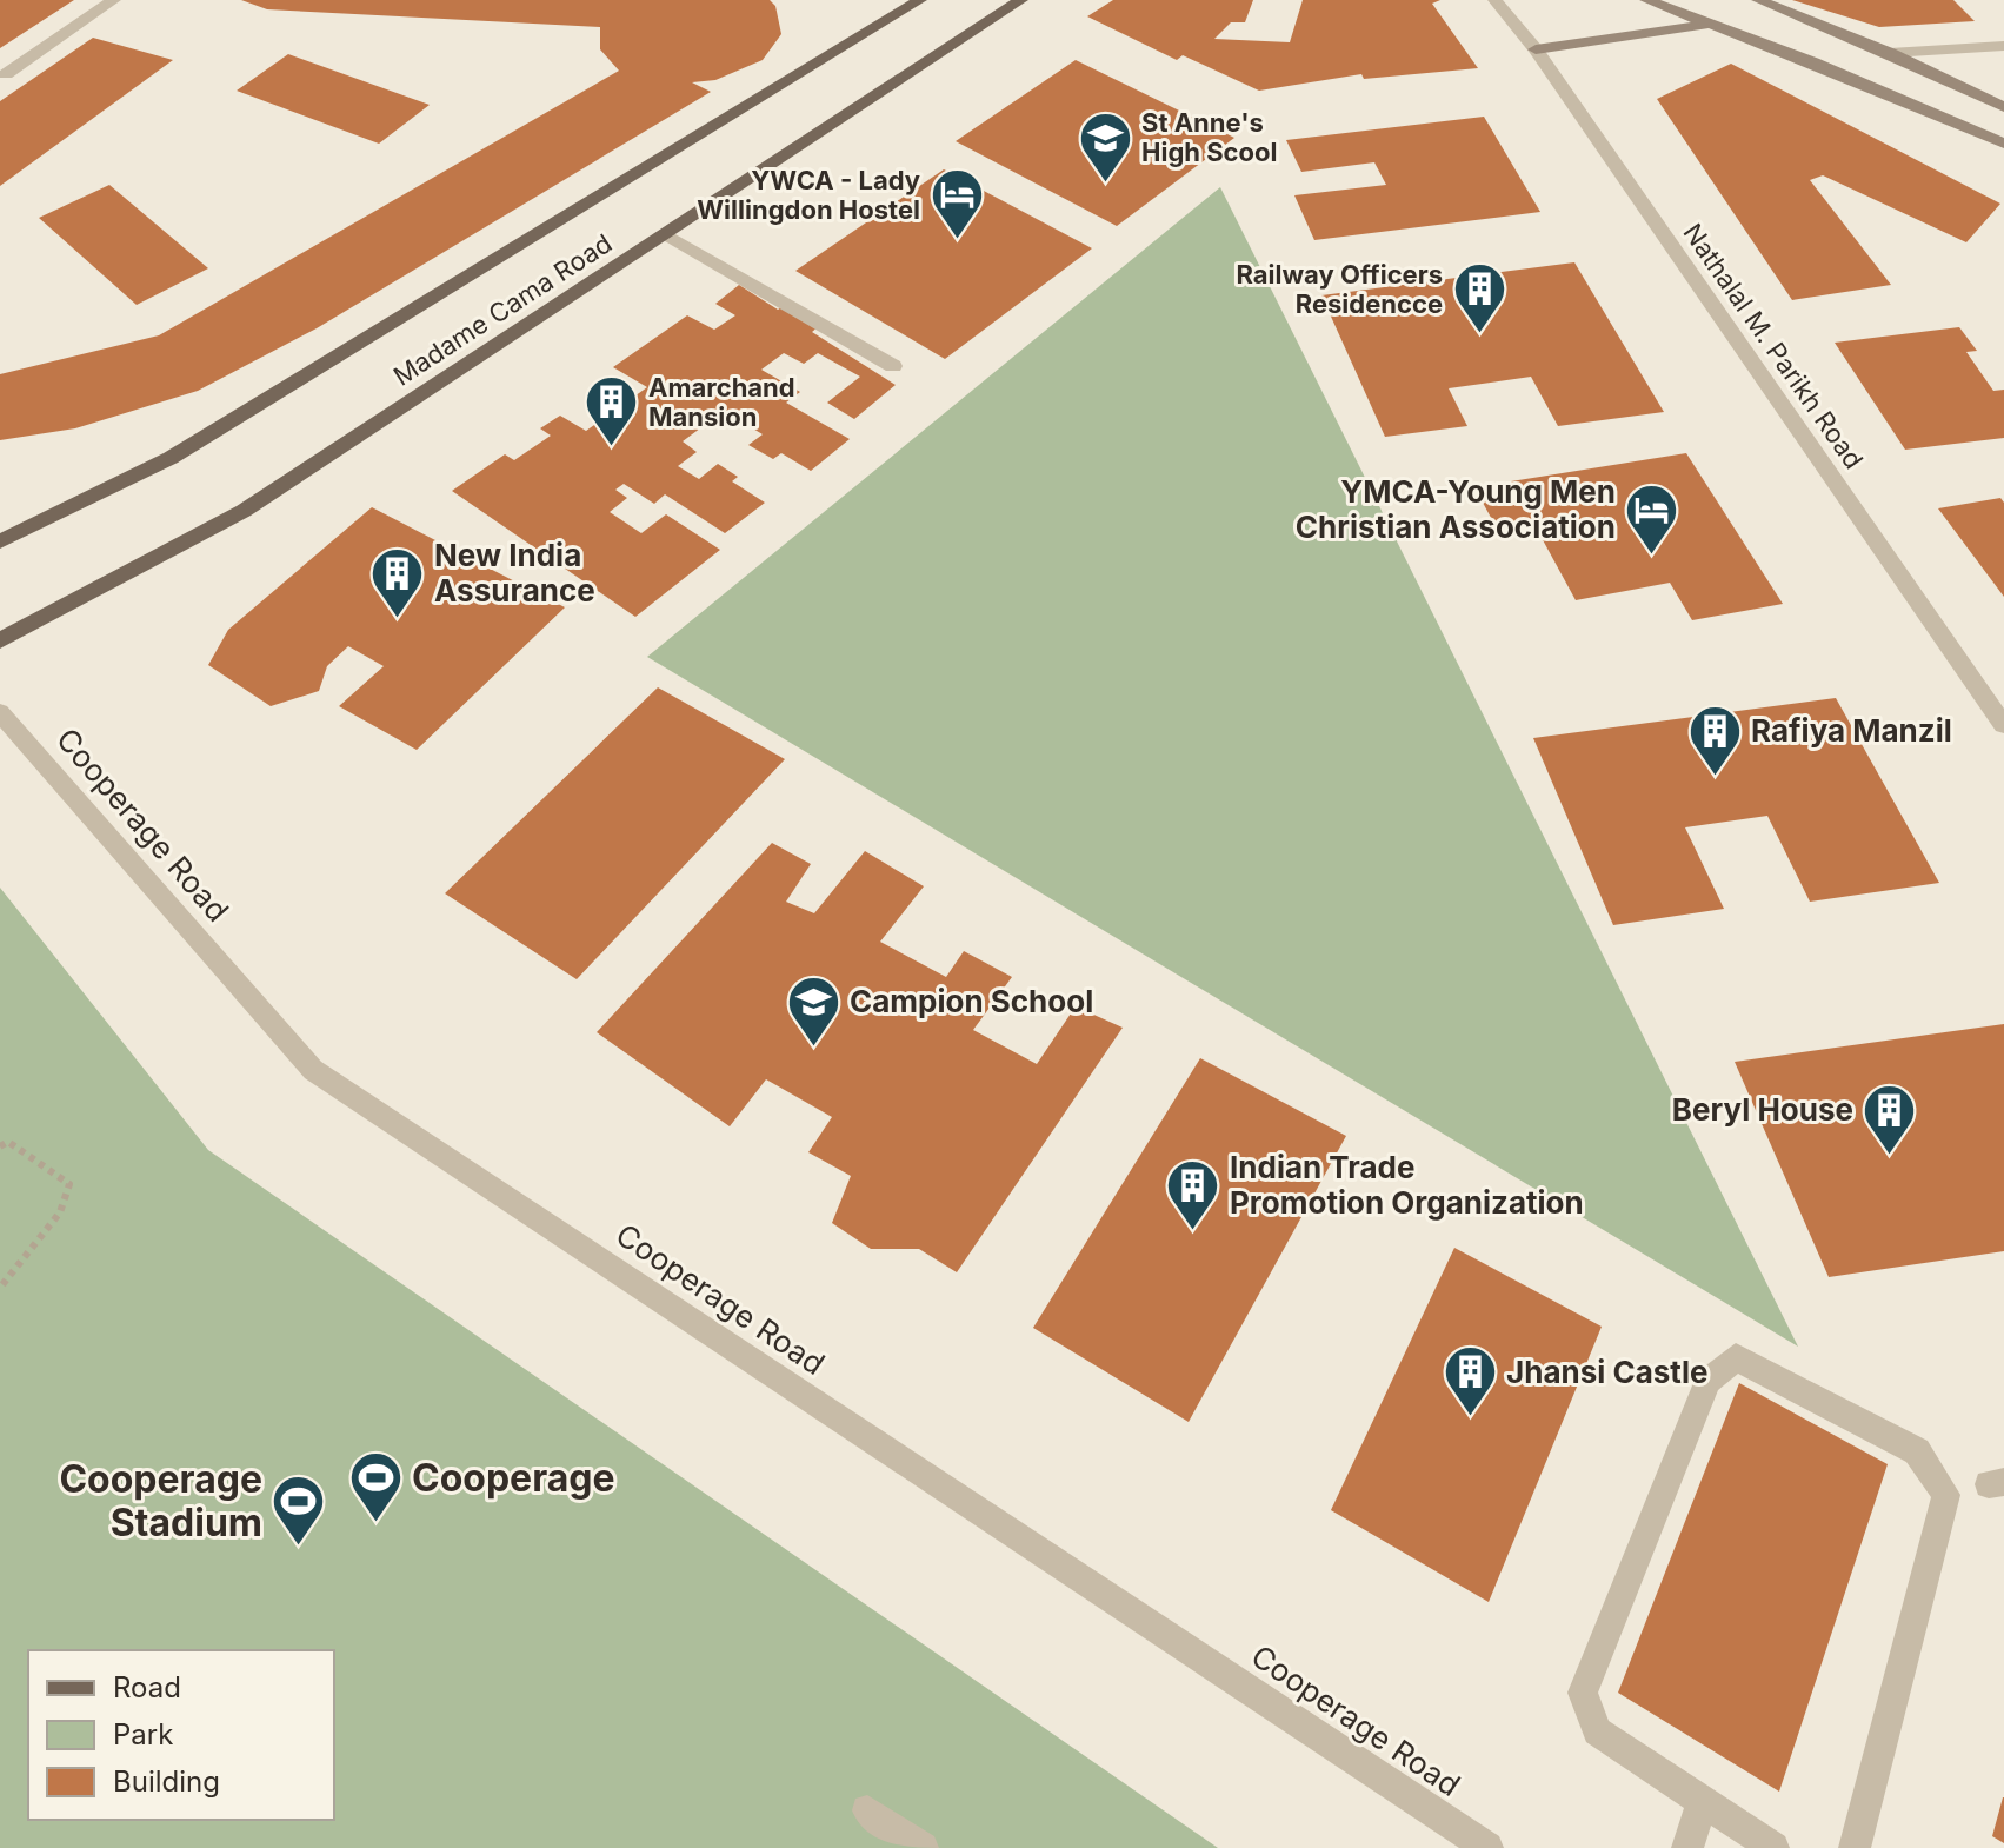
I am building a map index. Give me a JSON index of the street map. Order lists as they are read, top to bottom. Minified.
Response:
{"streets":{"main road":["Madame Cama Road"],"street":["Nathalal M. Parikh Road","Cooperage Road"]},"places":{"school or university":["St Anne's High Scool","Campion School"],"hotel":["YWCA - Lady Willingdon Hostel","YMCA-Young Men Christian Association"],"building":["Railway Officers Residencce","Amarchand Mansion","New India Assurance","Rafiya Manzil","Beryl House","Indian Trade Promotion Organization","Jhansi Castle"],"sports":["Cooperage","Cooperage Stadium"]},"legend":["Road","Park","Building"]}
